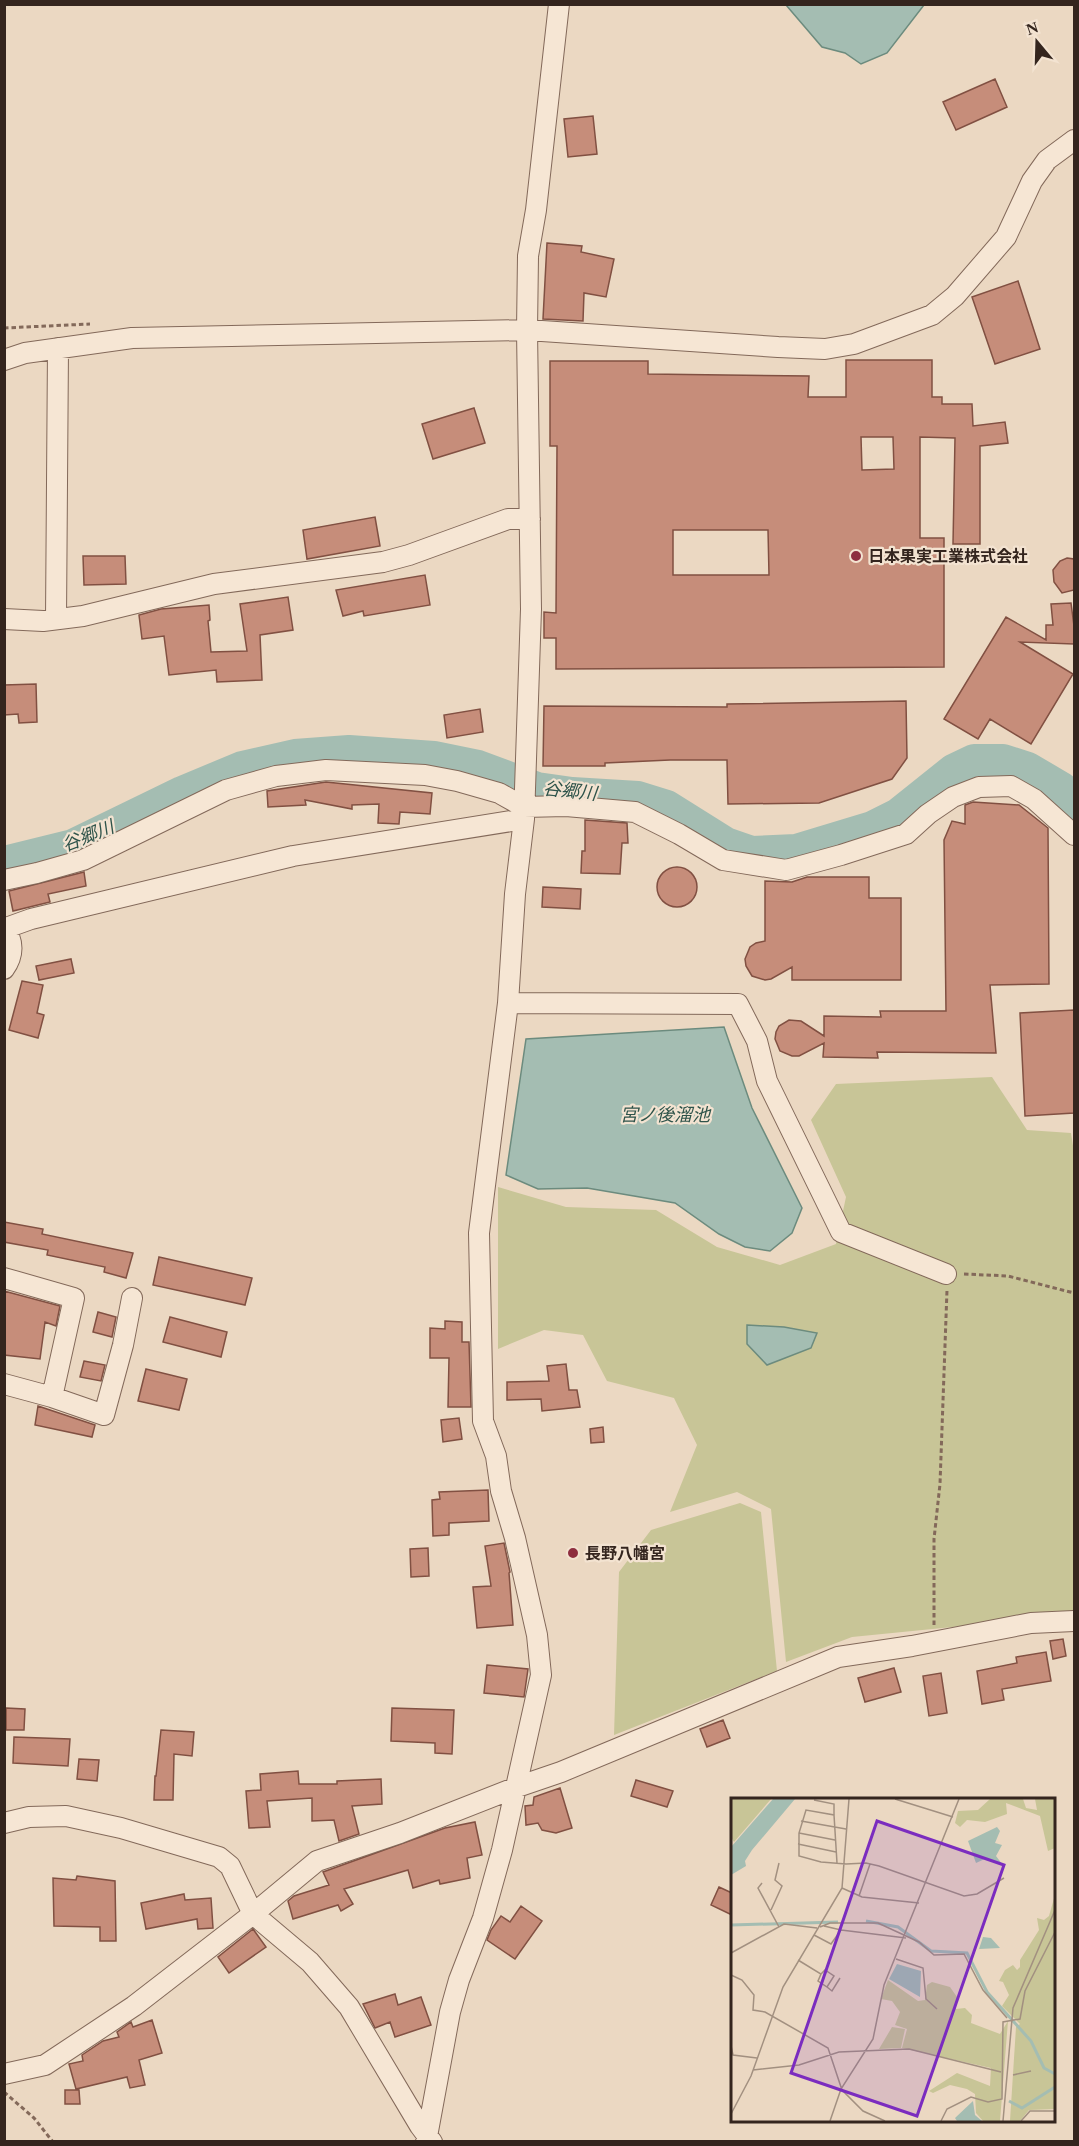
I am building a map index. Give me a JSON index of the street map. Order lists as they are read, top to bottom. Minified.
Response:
{"water":["谷郷川","宮ノ後溜池"],"places":["日本果実工業株式会社","長野八幡宮"],"north":"top"}
